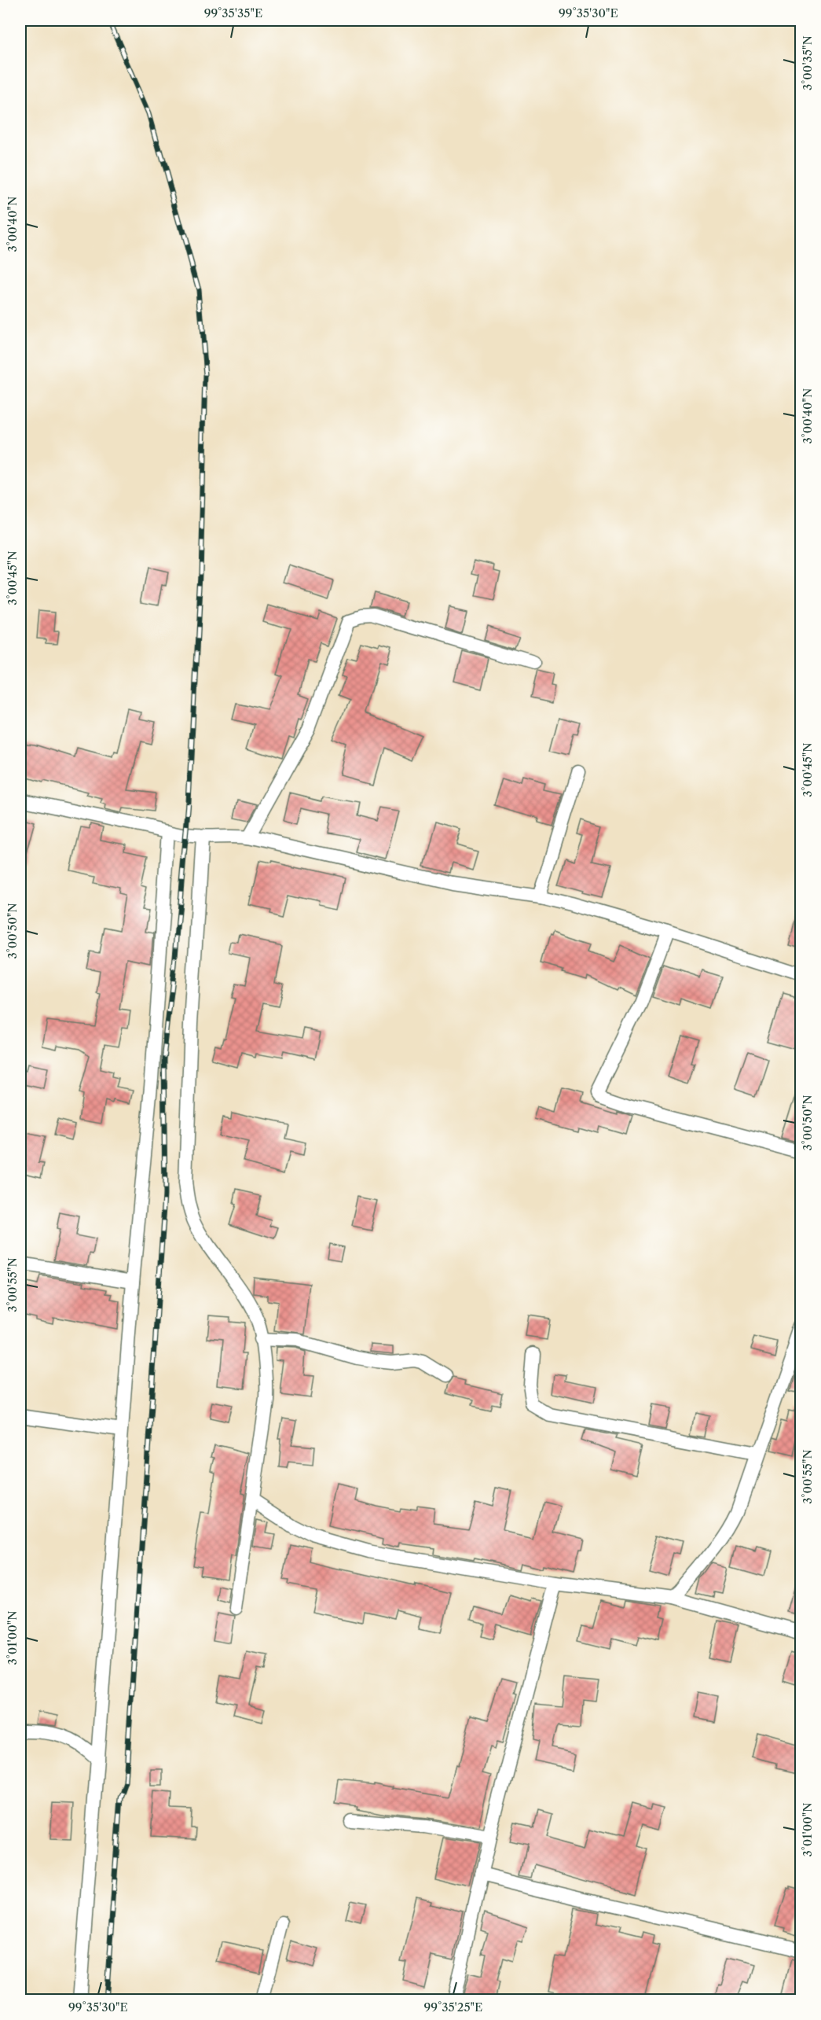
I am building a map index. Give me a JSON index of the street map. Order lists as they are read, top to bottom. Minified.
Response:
{"coordinates":["99°35'35\"E","99°35'30\"E","3°00'35\"N","3°00'40\"N","3°00'45\"N","3°00'50\"N","3°00'55\"N","3°01'00\"N","99°35'25\"E"]}
